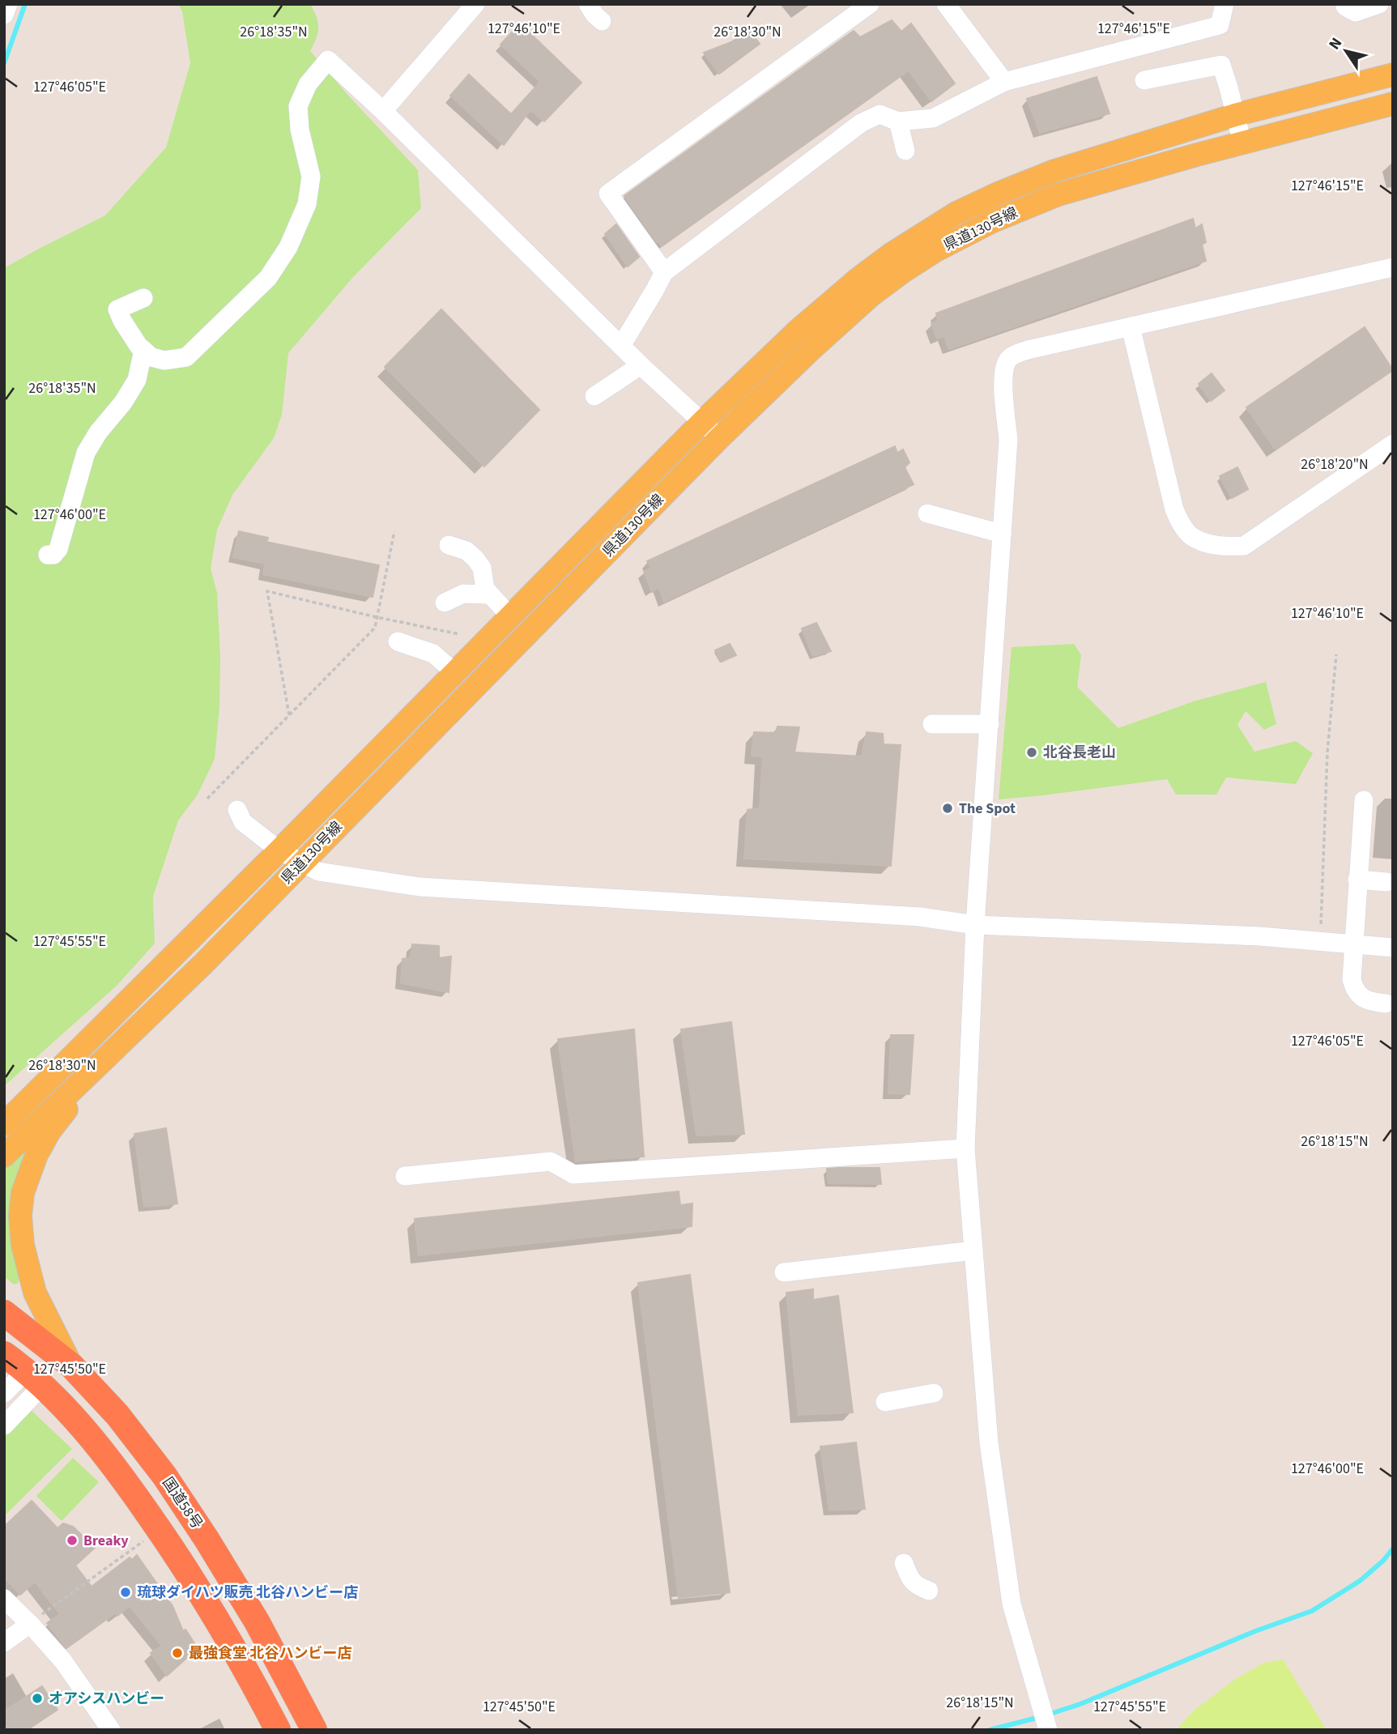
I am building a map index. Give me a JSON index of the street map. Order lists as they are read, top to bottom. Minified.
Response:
{"streets":{"highway":["国道58号"],"main road":["県道130号線"]},"places":["北谷長老山","The Spot","Breaky","琉球ダイハツ販売 北谷ハンビー店","最強食堂 北谷ハンビー店","オアシスハンビー"],"north":"top left","coordinates":["127°46'15\"E","127°46'10\"E","26°18'35\"N","26°18'30\"N","127°46'05\"E","26°18'20\"N","127°46'00\"E","127°45'55\"E","26°18'15\"N","127°45'50\"E"]}
